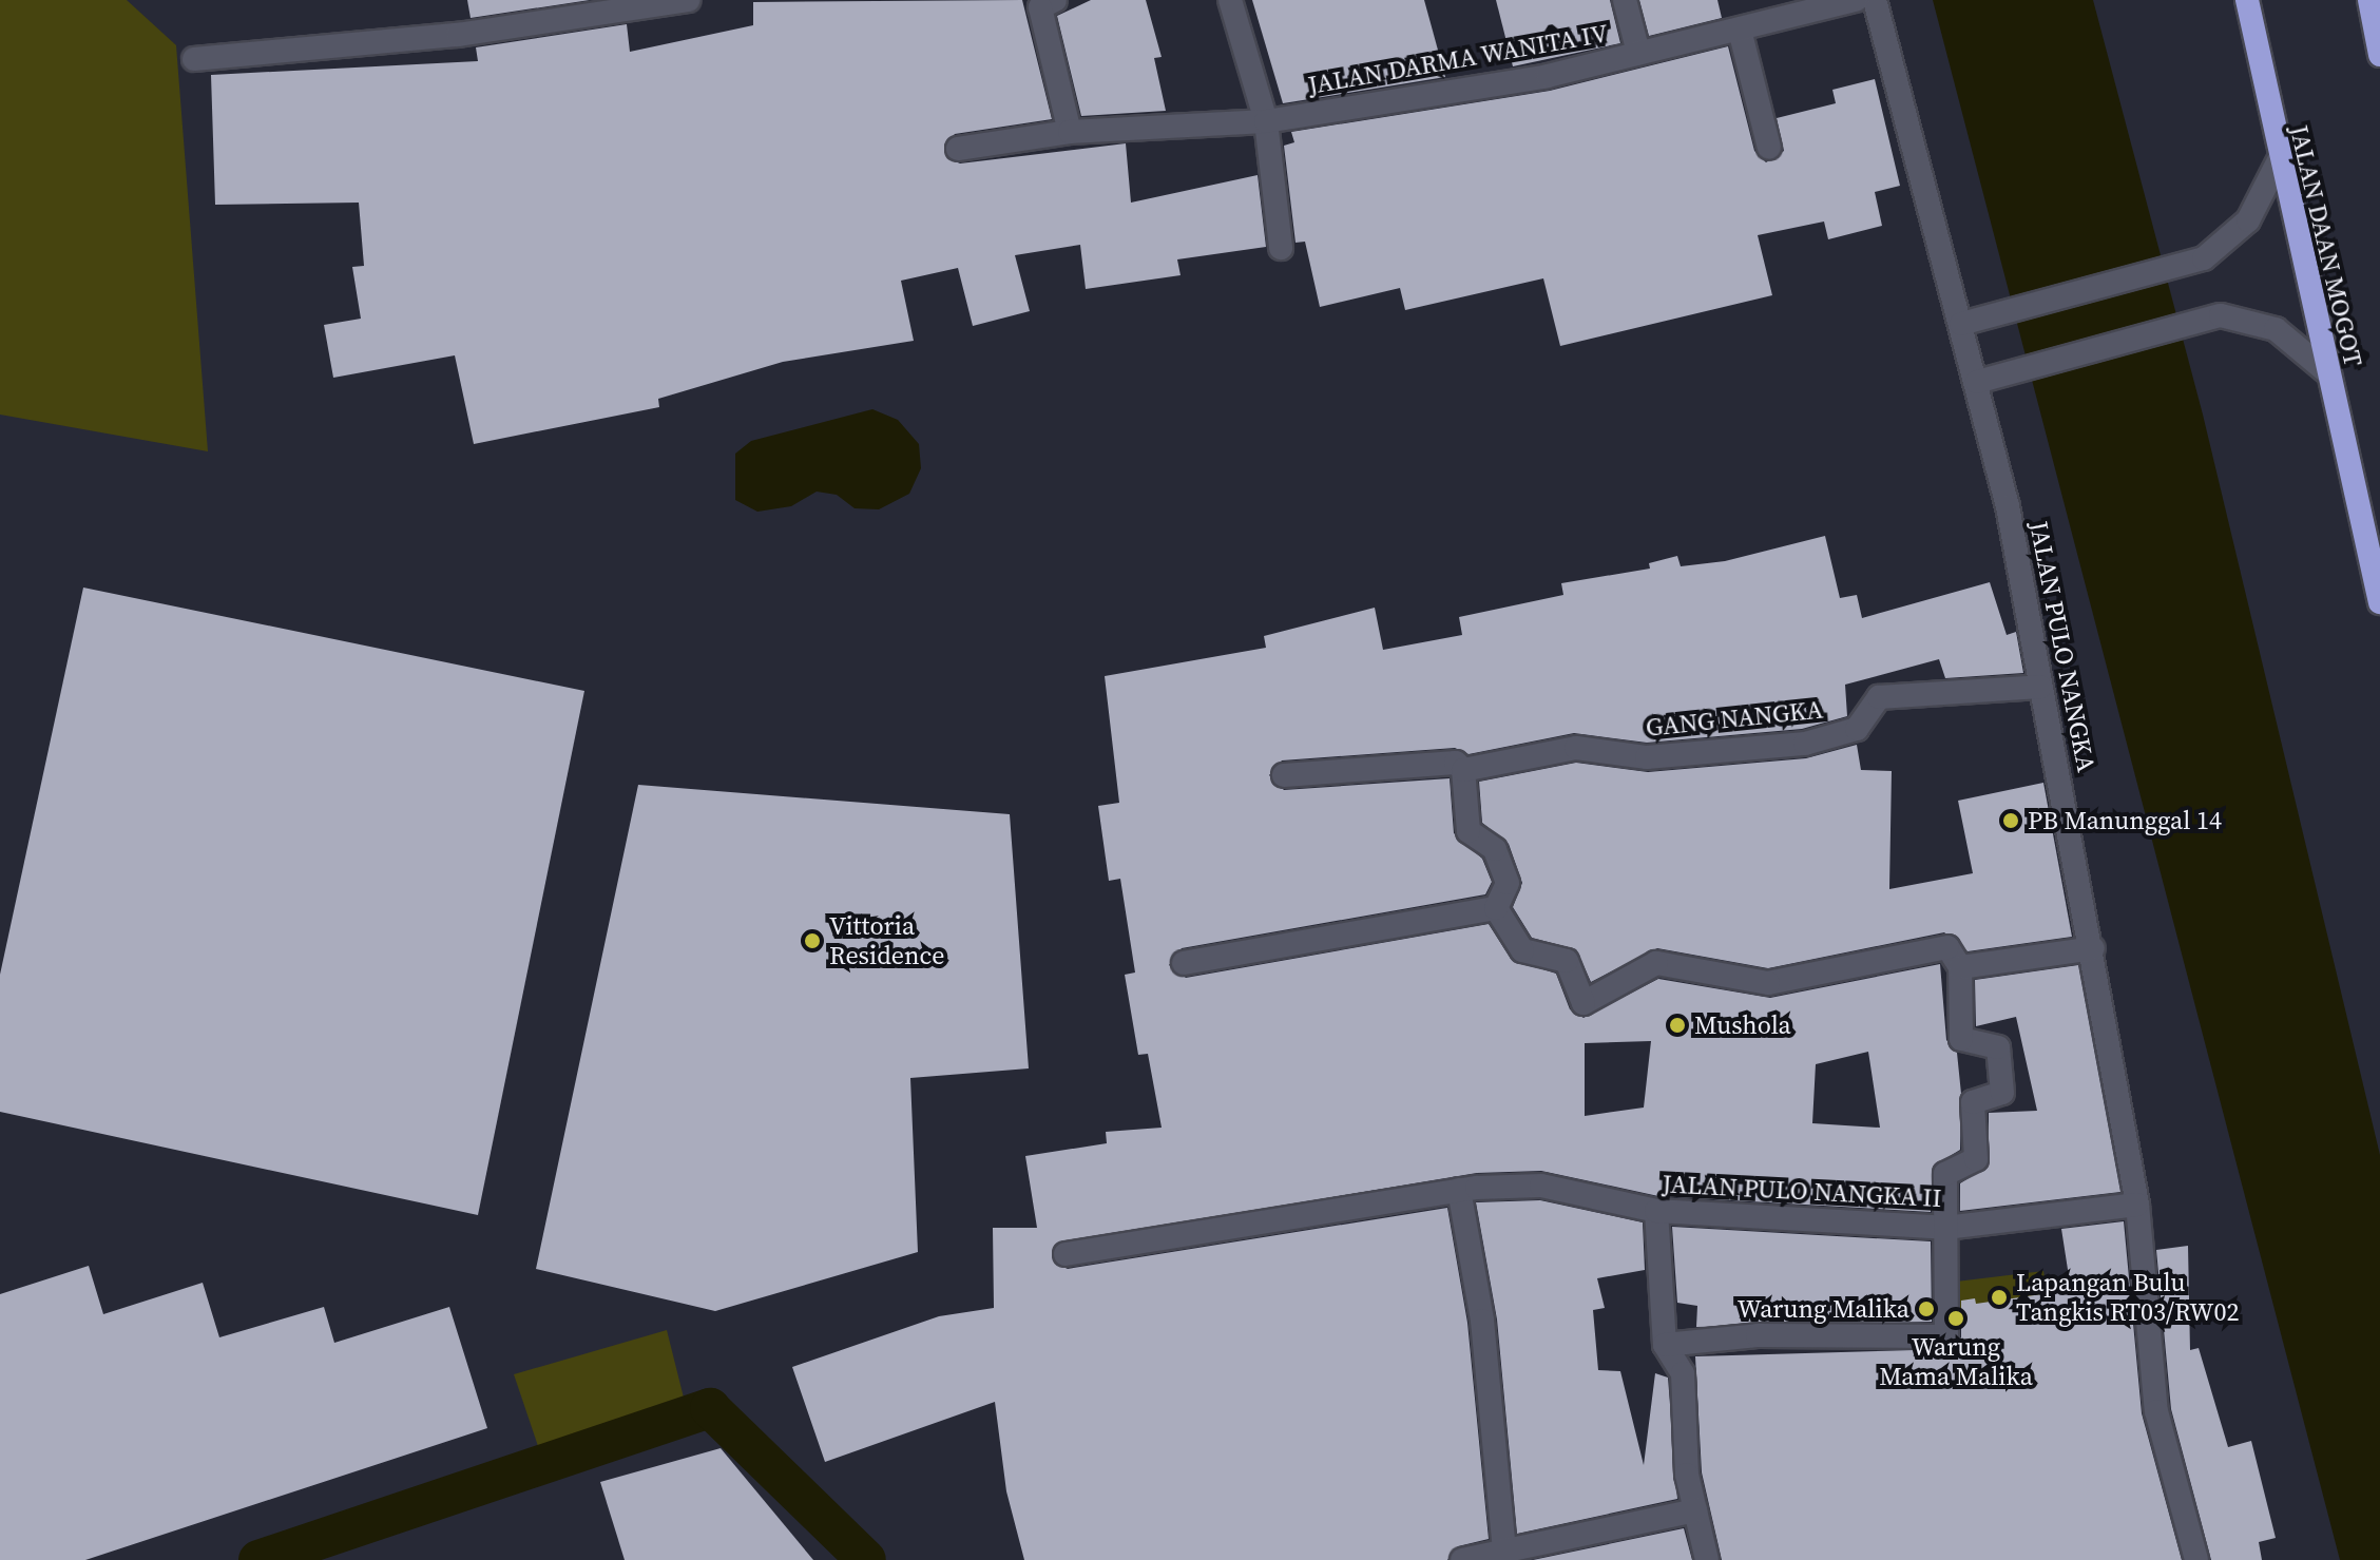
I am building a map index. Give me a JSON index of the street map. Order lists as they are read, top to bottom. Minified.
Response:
{"streets":{"highway":["JALAN DAAN MOGOT"],"street":["JALAN DARMA WANITA IV","JALAN PULO NANGKA","GANG NANGKA","JALAN PULO NANGKA II"]},"crossings":[["JALAN PULO NANGKA","GANG NANGKA"],["JALAN PULO NANGKA","JALAN PULO NANGKA II"]],"places":["PB Manunggal 14","Vittoria Residence","Mushola","Lapangan Bulu Tangkis RT03/RW02","Warung Malika","Warung Mama Malika"]}
